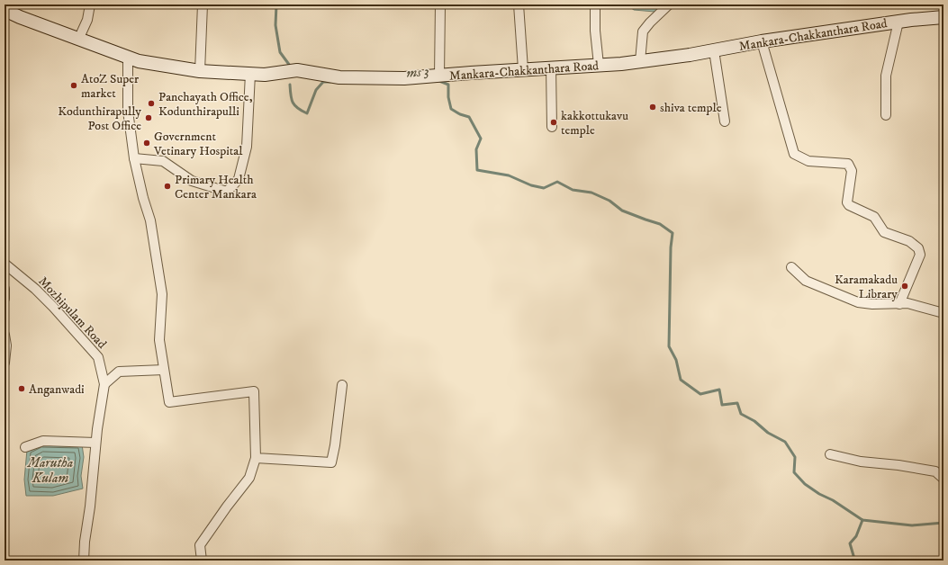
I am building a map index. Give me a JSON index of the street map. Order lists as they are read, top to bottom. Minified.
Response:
{"streets":{"main road":["Mankara-Chakkanthara Road"],"street":["Mozhipulam Road"]},"water":["ms 3","Marutha Kulam"],"places":["AtoZ Super market","Panchayath Office, Kodunthirapulli","shiva temple","Kodunthirapully Post Office","kakkottukavu temple","Government Vetinary Hospital","Primary Health Center Mankara","Karamakadu Library","Anganwadi"]}
